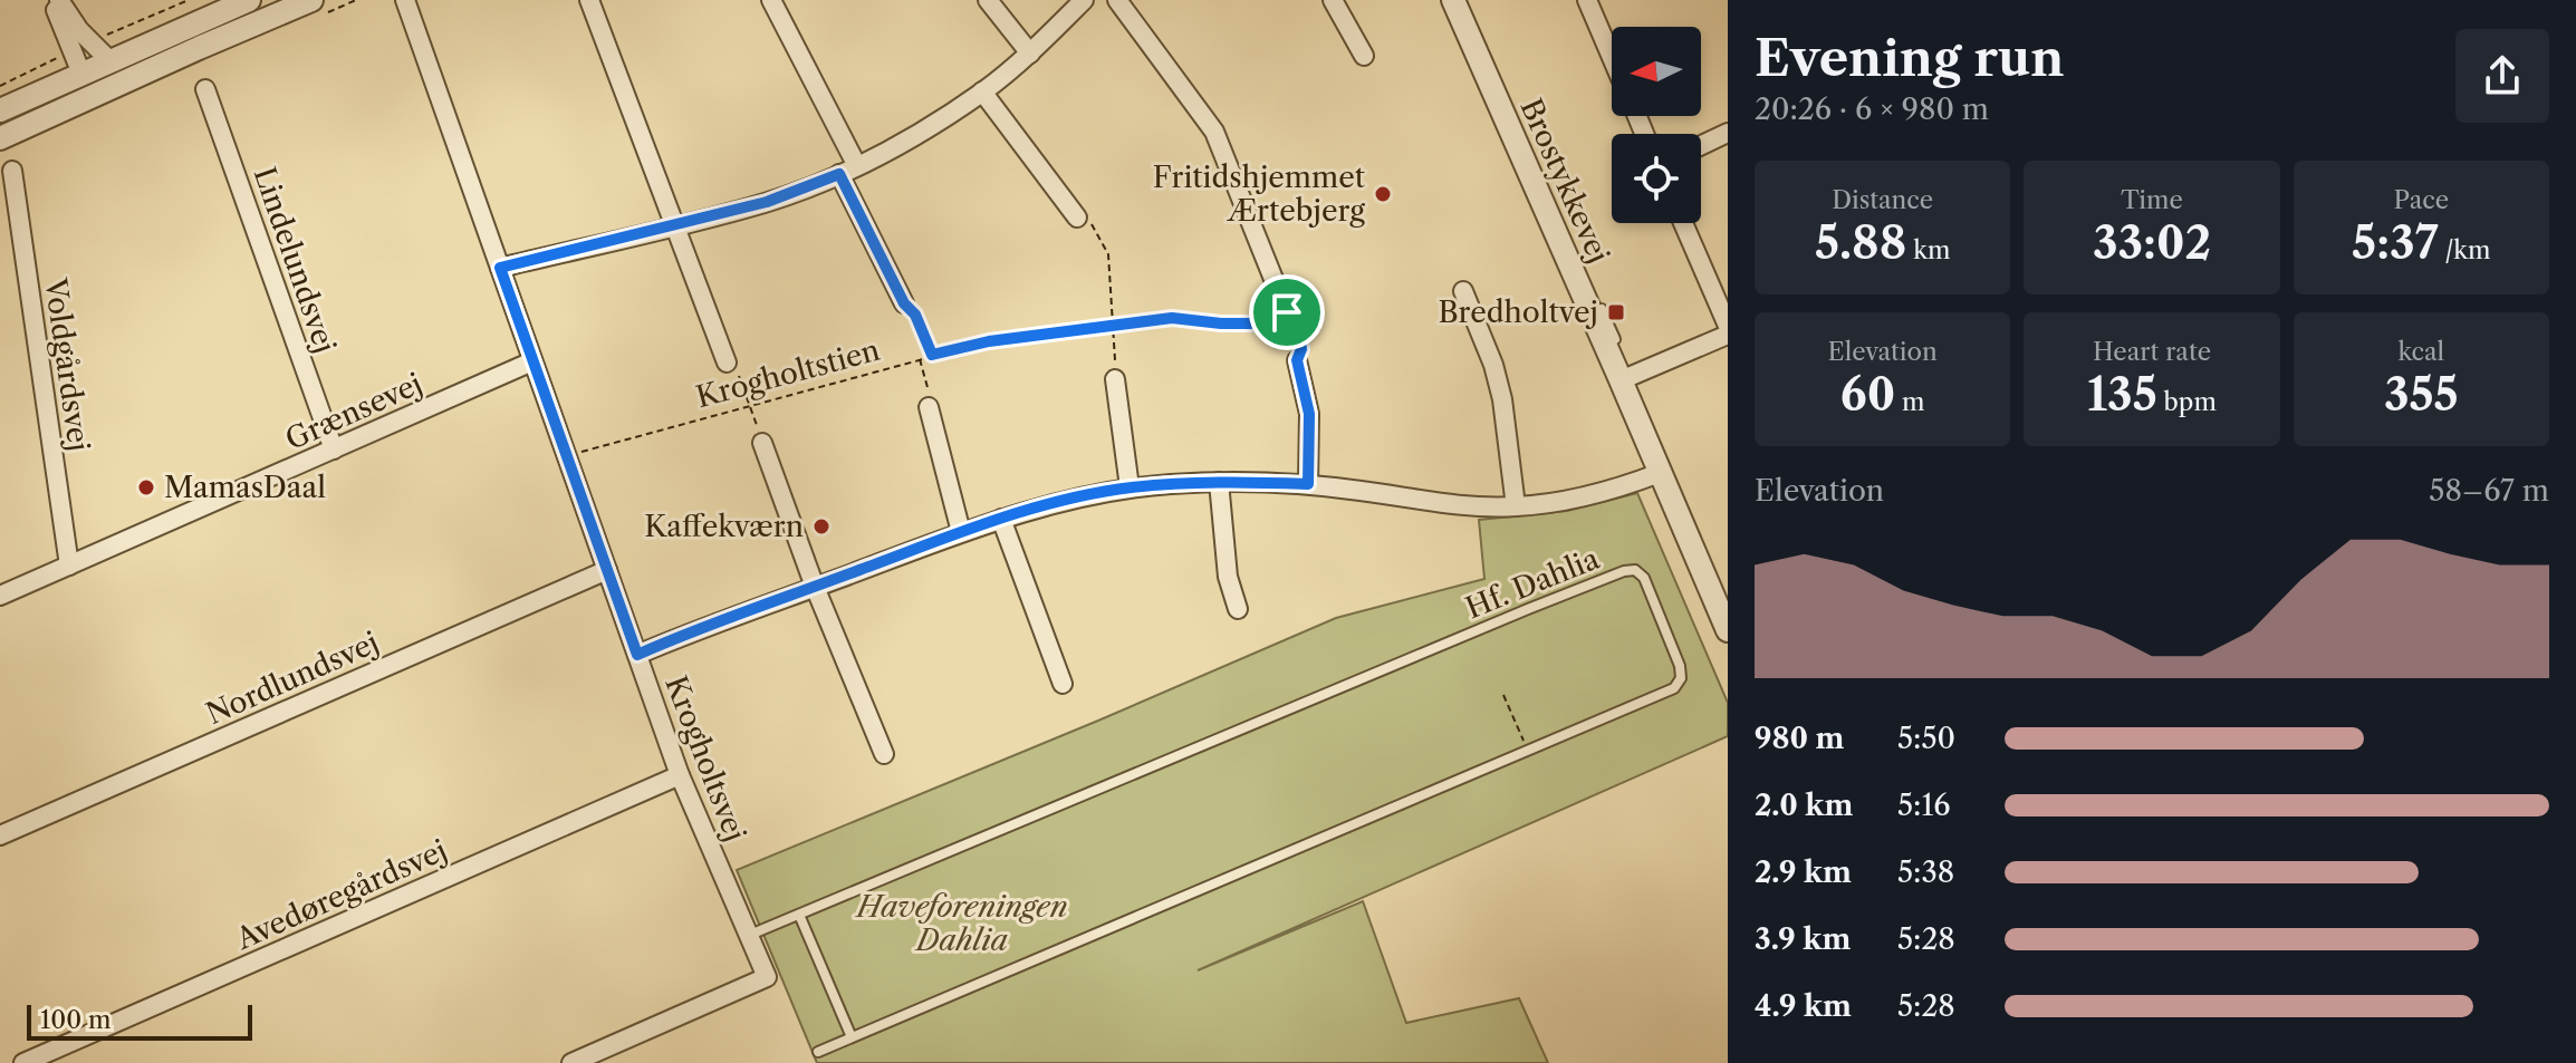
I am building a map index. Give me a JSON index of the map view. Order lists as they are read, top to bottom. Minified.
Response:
{"streets":{"street":["Brostykkevej","Lindelundsvej","Voldgårdsvej","Grænsevej","Nordlundsvej","Krogholtsvej","Avedøregårdsvej"],"lane":["Hf. Dahlia"],"path":["Krogholtstien"]},"crossings":[["Lindelundsvej","Grænsevej"],["Voldgårdsvej","Grænsevej"],["Krogholtstien","Krogholtsvej"],["Grænsevej","Krogholtsvej"],["Hf. Dahlia","Krogholtsvej"],["Nordlundsvej","Krogholtsvej"],["Krogholtsvej","Avedøregårdsvej"]],"parks":["Haveforeningen Dahlia"],"places":{"other":["Fritidshjemmet Ærtebjerg","MamasDaal","Kaffekværn"],"transit":["Bredholtvej"]},"scale_bar":"100 m","north":"left","page":{"heading":["Evening run","20:26 · 6 × 980 m"],"stats":[["Distance","5.88 km"],["Time","33:02"],["Pace","5:37 /km"],["Elevation","60 m"],["Heart rate","135 bpm"],["kcal","355"]],"chart":["Elevation","58–67 m"],"list":[{"name":"980 m","note":"5:50"},{"name":"2.0 km","note":"5:16"},{"name":"2.9 km","note":"5:38"},{"name":"3.9 km","note":"5:28"},{"name":"4.9 km","note":"5:28"}],"scale":"100 m"}}
